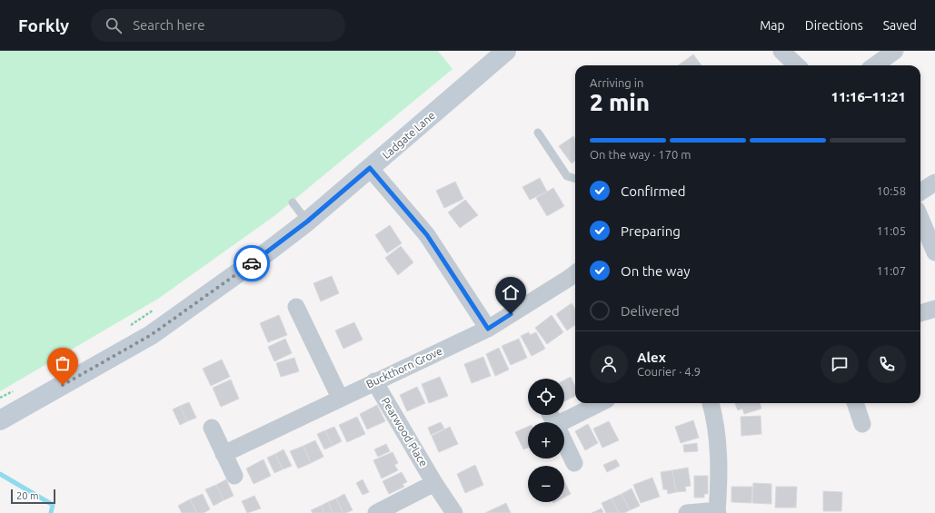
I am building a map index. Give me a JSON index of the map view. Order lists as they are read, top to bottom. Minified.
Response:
{"streets":{"main road":["Ladgate Lane"],"street":["Buckthorn Grove","Pearwood Place"]},"crossings":[["Buckthorn Grove","Pearwood Place"]],"scale_bar":"20 m","page":{"header":"Forkly","search":"Search here","nav":["Map","Directions","Saved"],"heading":["2 min","Arriving in","11:16–11:21"],"panel":["Alex","Courier · 4.9"],"bar":"On the way · 170 m","list":[["Confirmed","10:58"],["Preparing","11:05"],["On the way","11:07"],"Delivered"],"map_buttons":["+","−"],"scale":"20 m"}}
